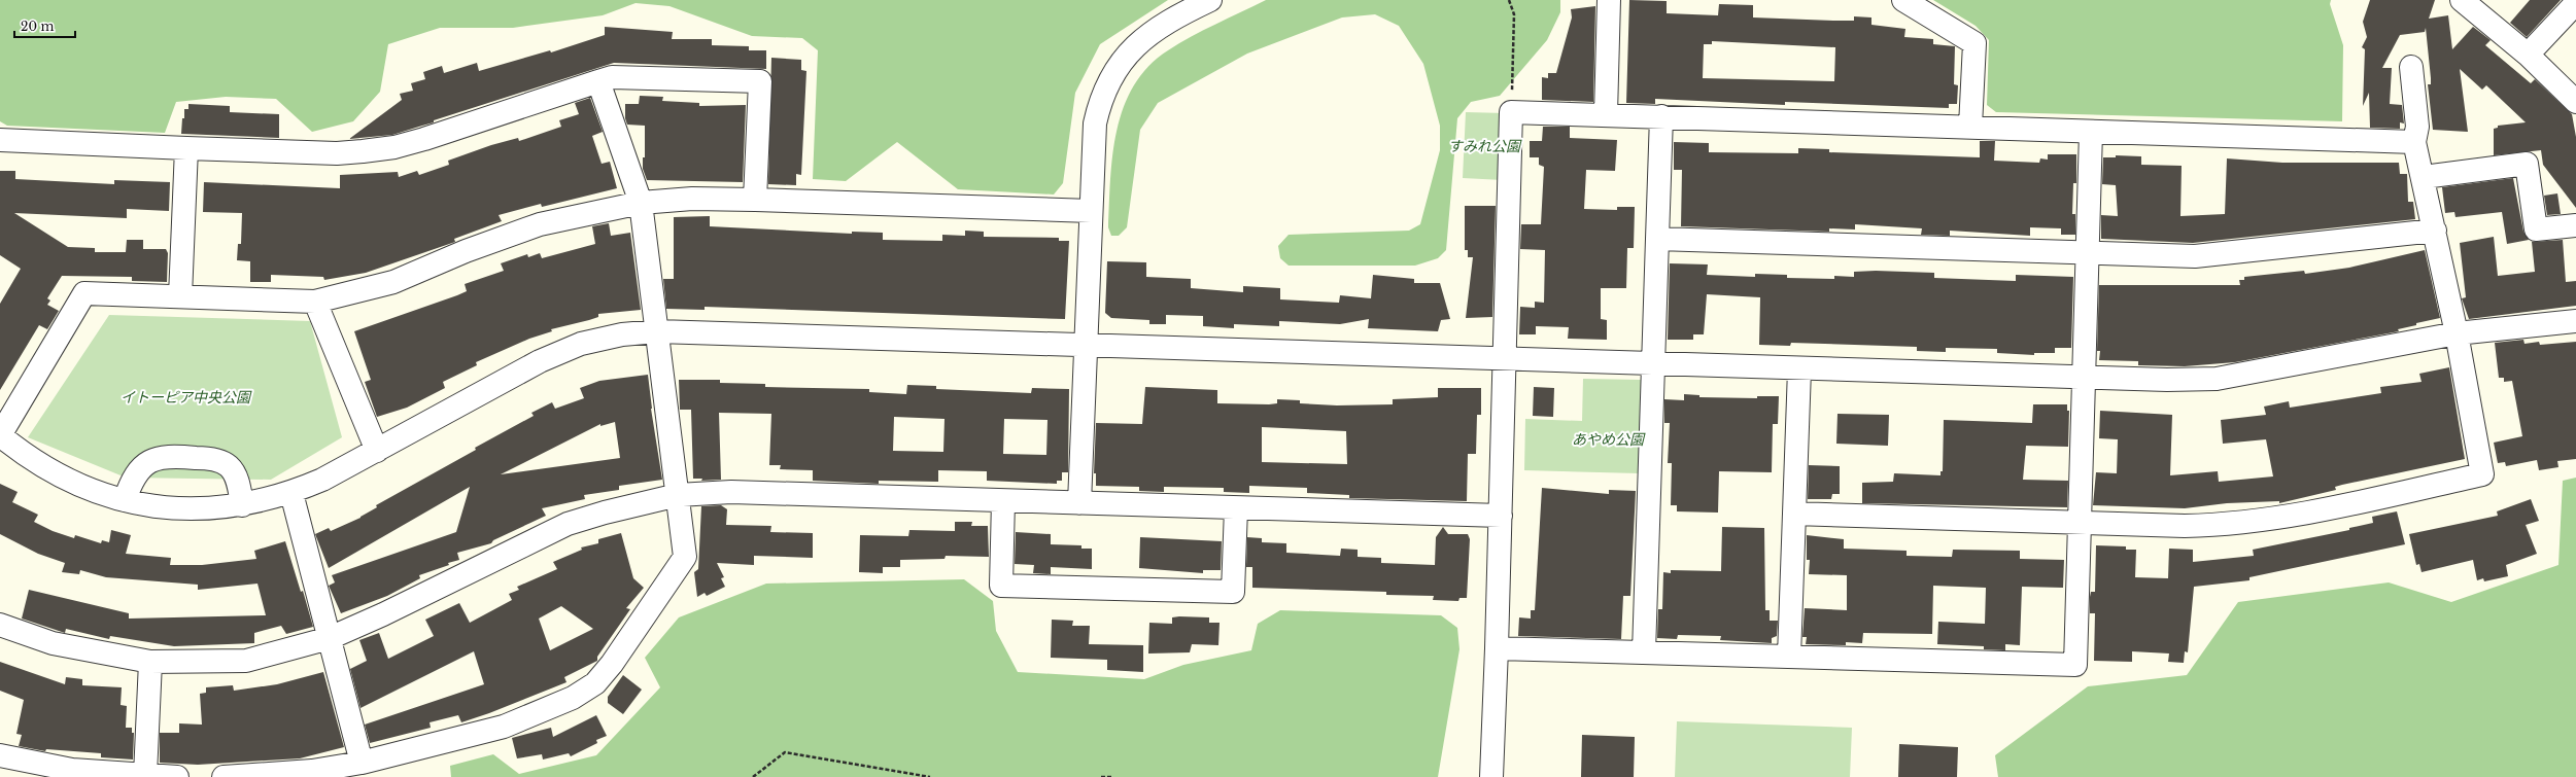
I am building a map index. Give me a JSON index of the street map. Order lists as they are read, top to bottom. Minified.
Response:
{"parks":["すみれ公園","イトーピア中央公園","あやめ公園"],"scale_bar":"20 m"}
